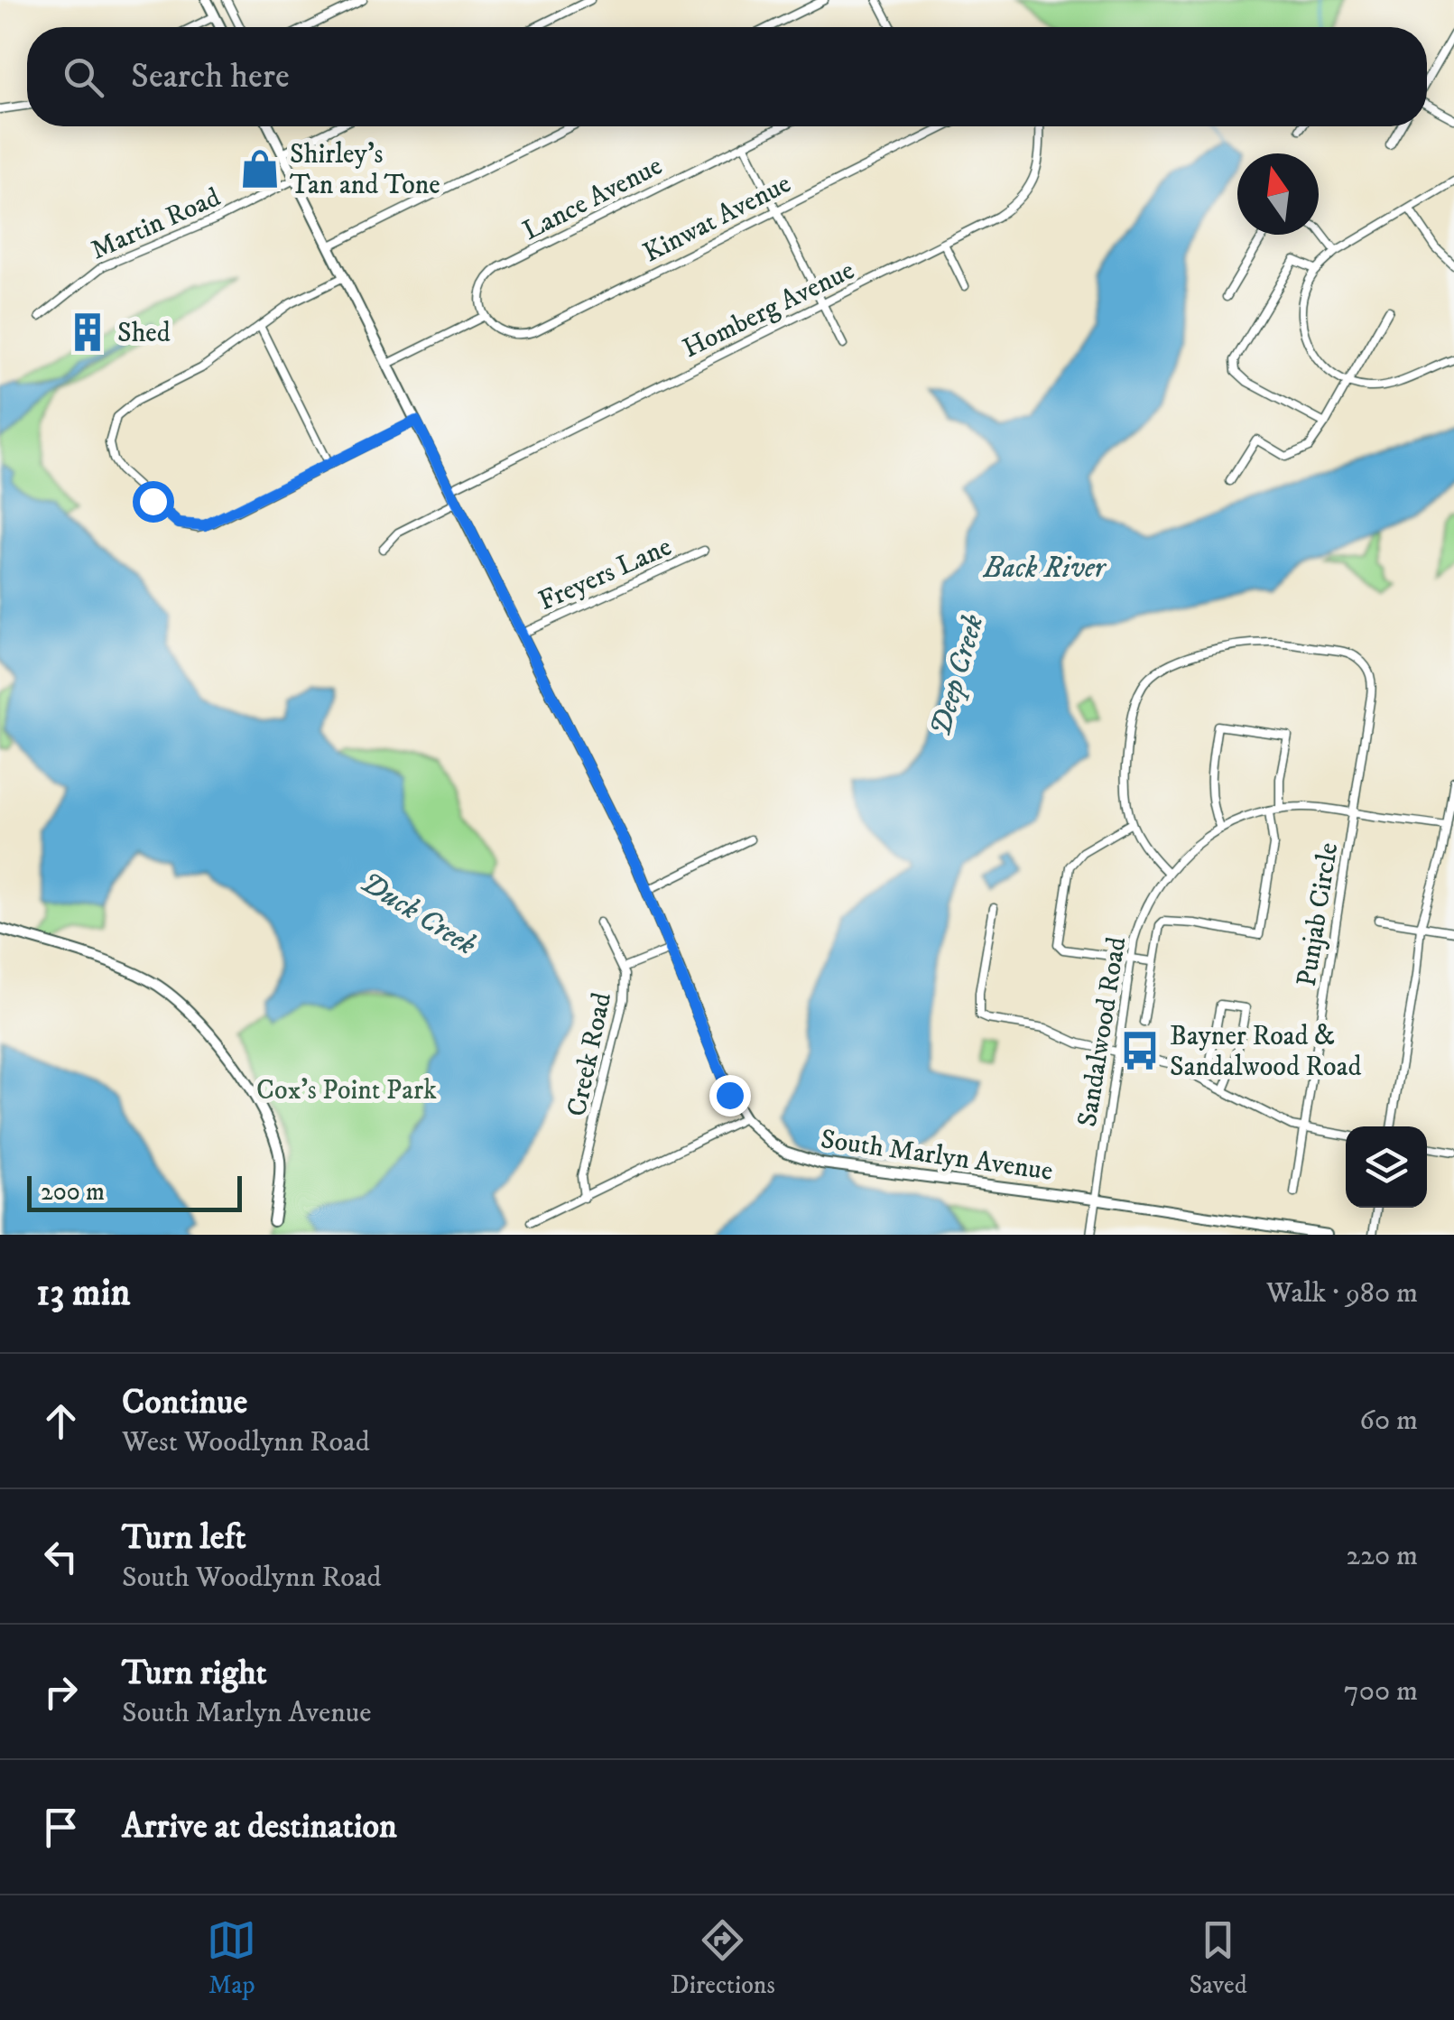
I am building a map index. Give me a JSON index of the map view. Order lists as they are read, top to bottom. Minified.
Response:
{"streets":{"street":["Lance Avenue","Kinwat Avenue","Martin Road","Homberg Avenue","Freyers Lane","Punjab Circle","Sandalwood Road","Creek Road","South Marlyn Avenue"]},"crossings":[["Lance Avenue","Kinwat Avenue"],["Martin Road","South Marlyn Avenue"],["Homberg Avenue","South Marlyn Avenue"],["Freyers Lane","South Marlyn Avenue"],["Punjab Circle","Sandalwood Road"],["Sandalwood Road","South Marlyn Avenue"]],"water":["Back River","Deep Creek","Duck Creek"],"parks":["Cox's Point Park"],"places":{"shop":["Shirley's Tan and Tone"],"building":["Shed"],"bus stop":["Bayner Road & Sandalwood Road"]},"scale_bar":"200 m","north":"top","page":{"search":"Search here","scale":"200 m","heading":["13 min","Walk · 980 m"],"list":[["Continue","West Woodlynn Road","60 m"],["Turn left","South Woodlynn Road","220 m"],["Turn right","South Marlyn Avenue","700 m"],"Arrive at destination"],"nav":["Map","Directions","Saved"]}}
